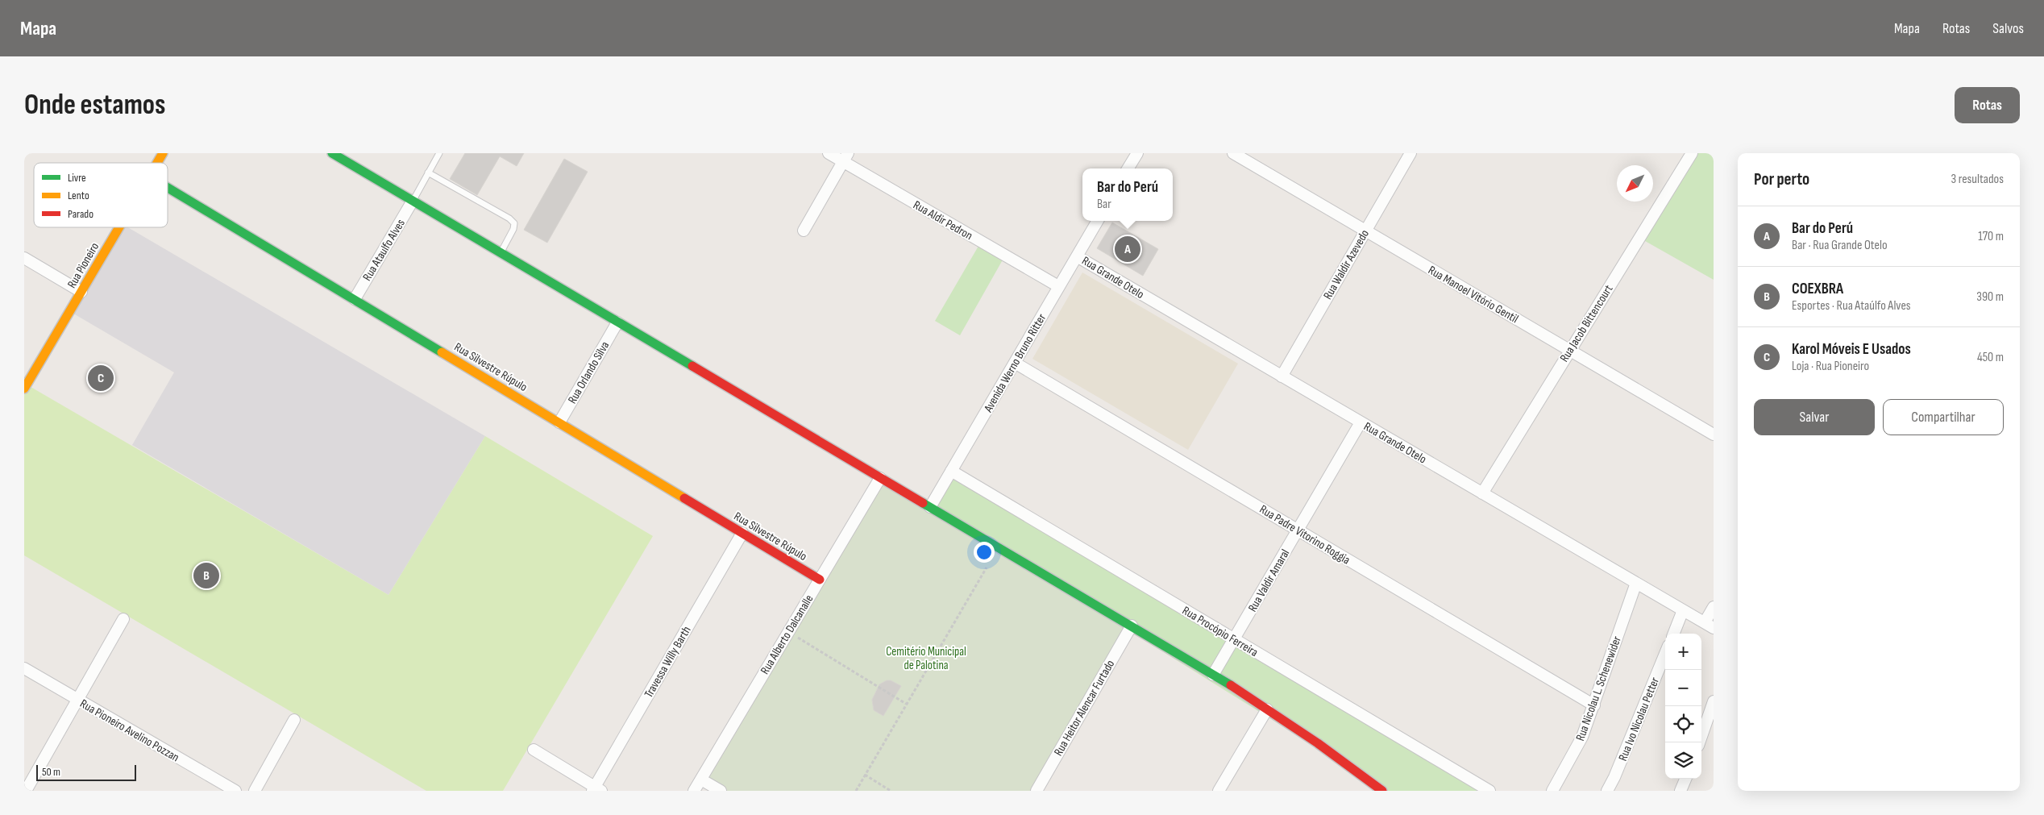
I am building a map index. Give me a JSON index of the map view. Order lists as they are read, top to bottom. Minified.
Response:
{"streets":{"main road":["Rua Pioneiro","Rua Silvestre Rúpulo"],"street":["Rua Aldir Pedron","Rua Ataulfo Alves","Rua Waldir Azevedo","Rua Grande Otelo","Rua Manoel Vitório Gentil","Rua Jacob Bittencourt","Avenida Werno Bruno Ritter","Rua Orlando Silva","Rua Padre Vitorino Roggia","Rua Valdir Amaral","Rua Procópio Ferreira","Rua Alberto Dalcanalle","Travessa Willy Barth","Rua Nicolau L. Schenewider","Rua Heitor Alencar Furtado","Rua Ivo Nicolau Petter","Rua Pioneiro Avelino Pozzan"]},"crossings":[["Rua Aldir Pedron","Avenida Werno Bruno Ritter"],["Rua Ataulfo Alves","Rua Silvestre Rúpulo"],["Rua Waldir Azevedo","Rua Grande Otelo"],["Rua Waldir Azevedo","Rua Manoel Vitório Gentil"],["Rua Grande Otelo","Rua Jacob Bittencourt"],["Rua Grande Otelo","Avenida Werno Bruno Ritter"],["Rua Grande Otelo","Rua Valdir Amaral"],["Rua Grande Otelo","Rua Nicolau L. Schenewider"],["Rua Manoel Vitório Gentil","Rua Jacob Bittencourt"],["Avenida Werno Bruno Ritter","Rua Padre Vitorino Roggia"],["Avenida Werno Bruno Ritter","Rua Procópio Ferreira"],["Rua Silvestre Rúpulo","Rua Orlando Silva"],["Rua Silvestre Rúpulo","Rua Alberto Dalcanalle"],["Rua Silvestre Rúpulo","Travessa Willy Barth"],["Rua Padre Vitorino Roggia","Rua Valdir Amaral"],["Rua Padre Vitorino Roggia","Rua Nicolau L. Schenewider"],["Rua Valdir Amaral","Rua Procópio Ferreira"]],"parks":["Cemitério Municipal de Palotina"],"legend":["Livre","Lento","Parado"],"scale_bar":"50 m","north":"bottom left","page":{"header":"Mapa","nav":["Mapa","Rotas","Salvos"],"buttons":["Rotas",["Salvar","Compartilhar"]],"title":"Onde estamos","heading":["Por perto","3 resultados"],"popup":["Bar do Perú","Bar"],"list":[{"mark":"A","name":"Bar do Perú","note":"Bar · Rua Grande Otelo","value":"170 m"},{"mark":"B","name":"COEXBRA","note":"Esportes · Rua Ataúlfo Alves","value":"390 m"},{"mark":"C","name":"Karol Móveis E Usados","note":"Loja · Rua Pioneiro","value":"450 m"}],"pins":["A","C","B"],"map_buttons":["+","−"],"scale":"50 m"}}
